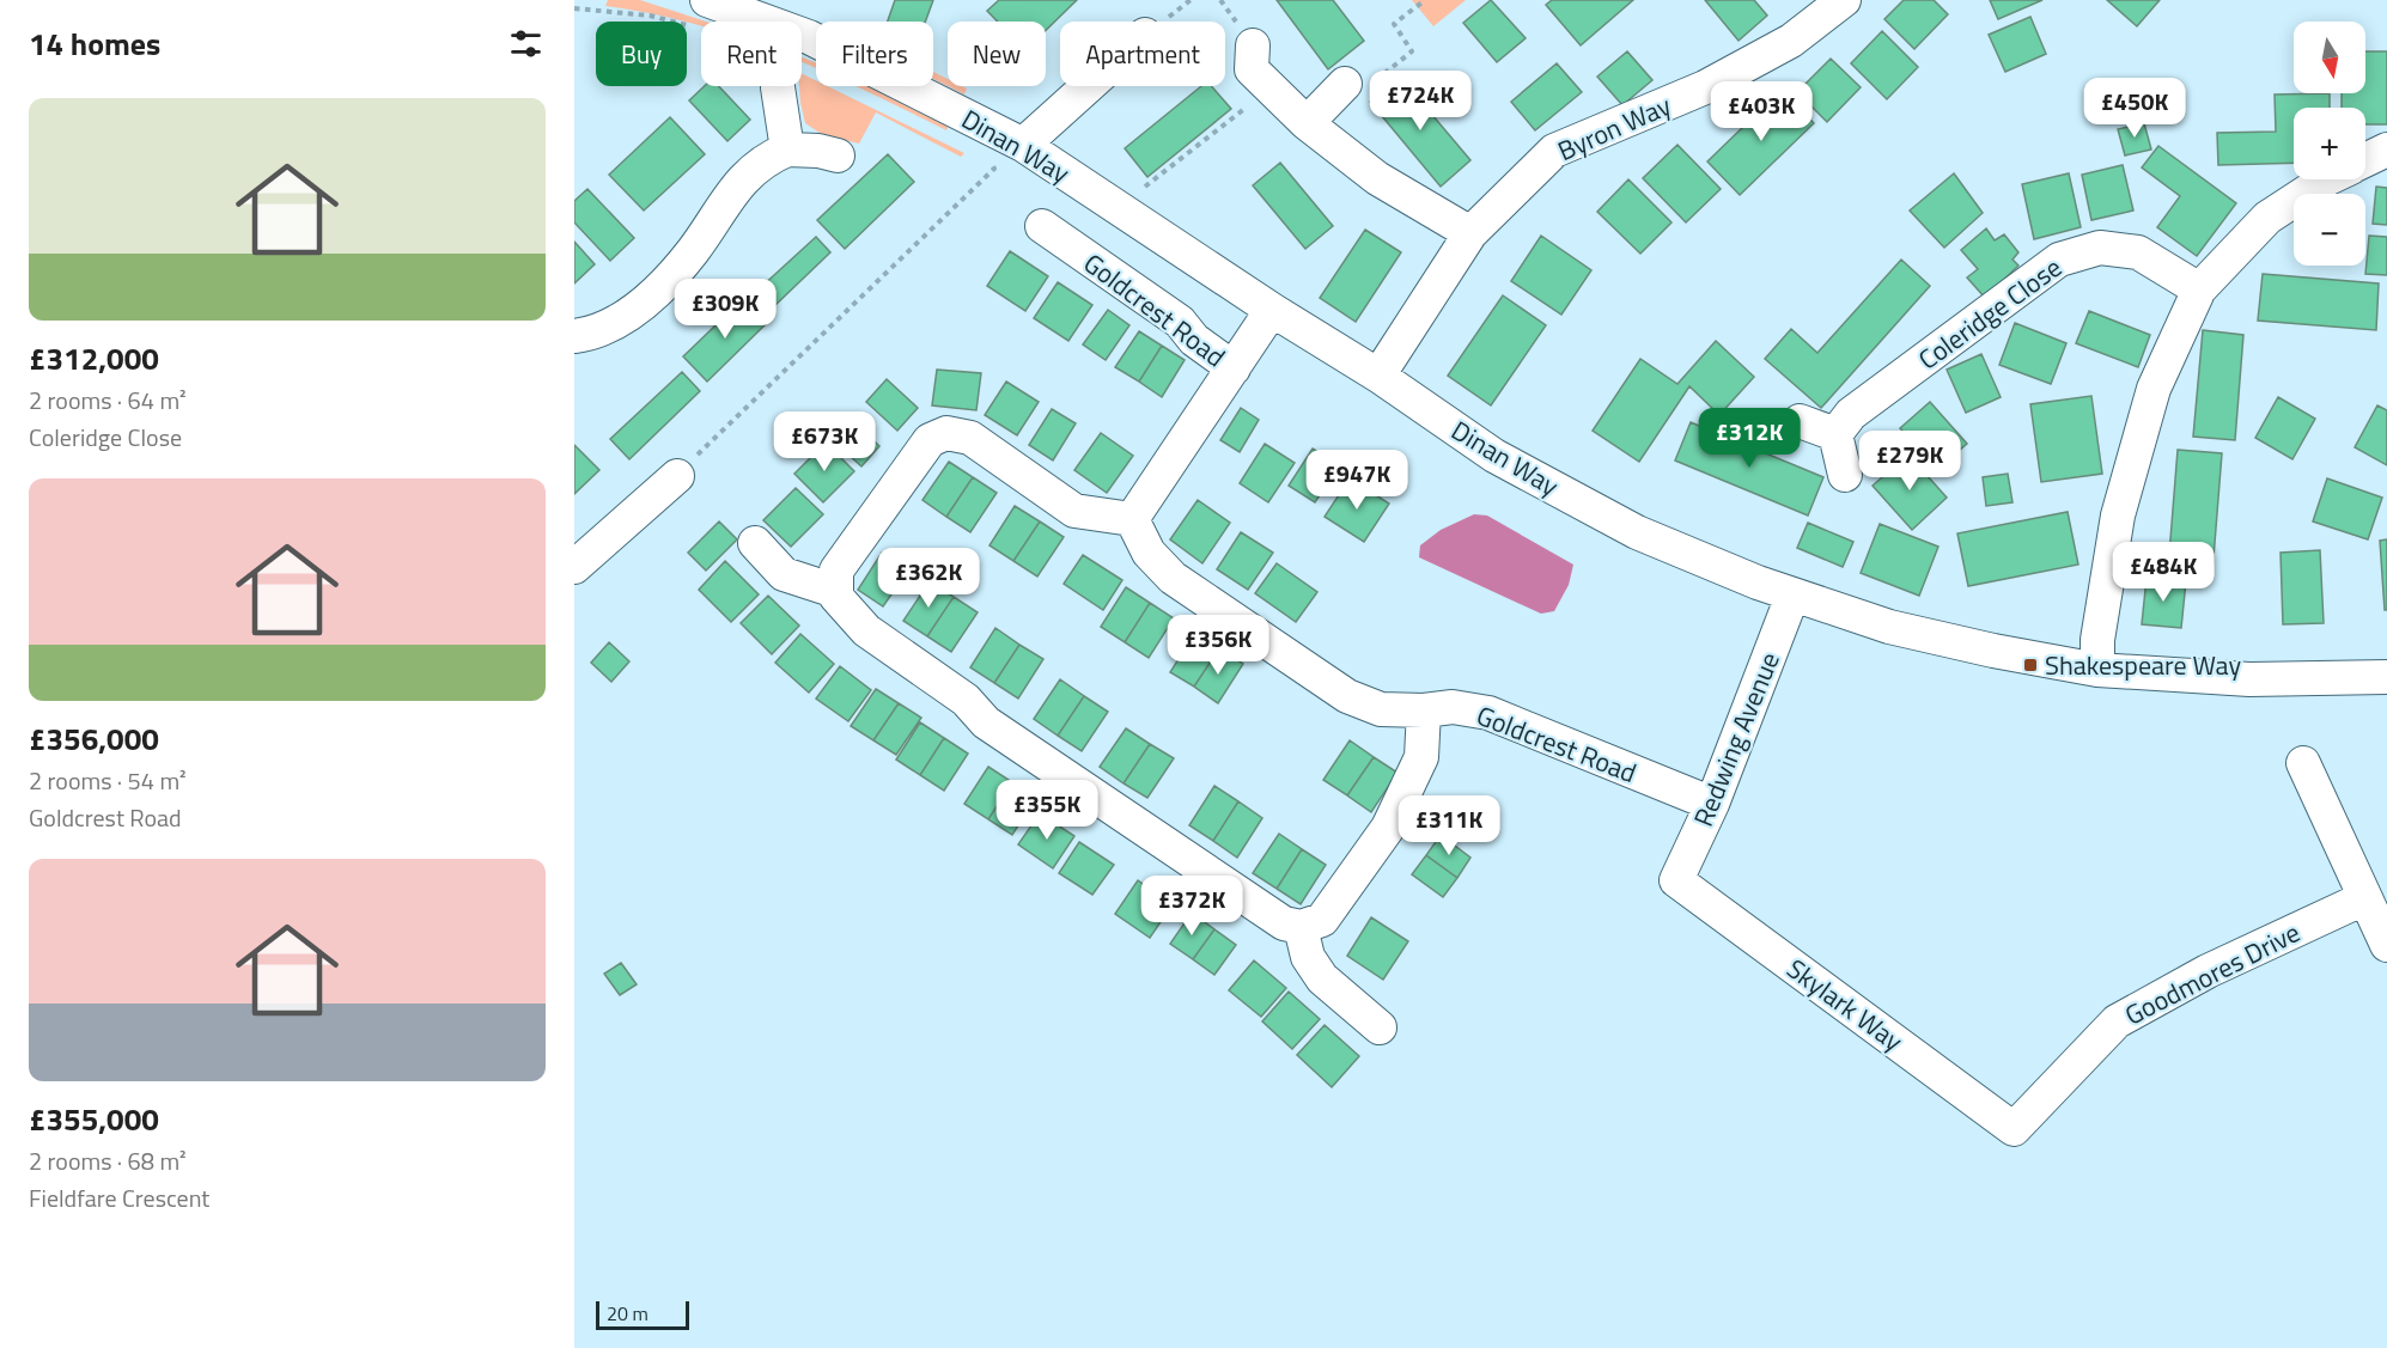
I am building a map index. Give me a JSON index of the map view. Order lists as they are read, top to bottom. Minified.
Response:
{"streets":{"street":["Byron Way","Dinan Way","Goldcrest Road","Coleridge Close","Redwing Avenue","Goodmores Drive","Skylark Way"]},"crossings":[["Byron Way","Dinan Way"],["Dinan Way","Goldcrest Road"],["Dinan Way","Redwing Avenue"],["Goldcrest Road","Redwing Avenue"],["Redwing Avenue","Skylark Way"],["Goodmores Drive","Skylark Way"]],"places":{"transit":["Shakespeare Way"]},"scale_bar":"20 m","north":"bottom","page":{"heading":"14 homes","map_buttons":["+","−"],"chip":["Buy","Rent","Filters","New","Apartment"],"price":["£724K","£450K","£403K","£309K","£312K","£673K","£279K","£947K","£484K","£362K","£356K","£355K","£311K","£372K"],"list":[{"name":"£312,000","note":"2 rooms · 64 m² · Coleridge Close"},{"name":"£356,000","note":"2 rooms · 54 m² · Goldcrest Road"},{"name":"£355,000","note":"2 rooms · 68 m² · Fieldfare Crescent"}],"scale":"20 m"}}
